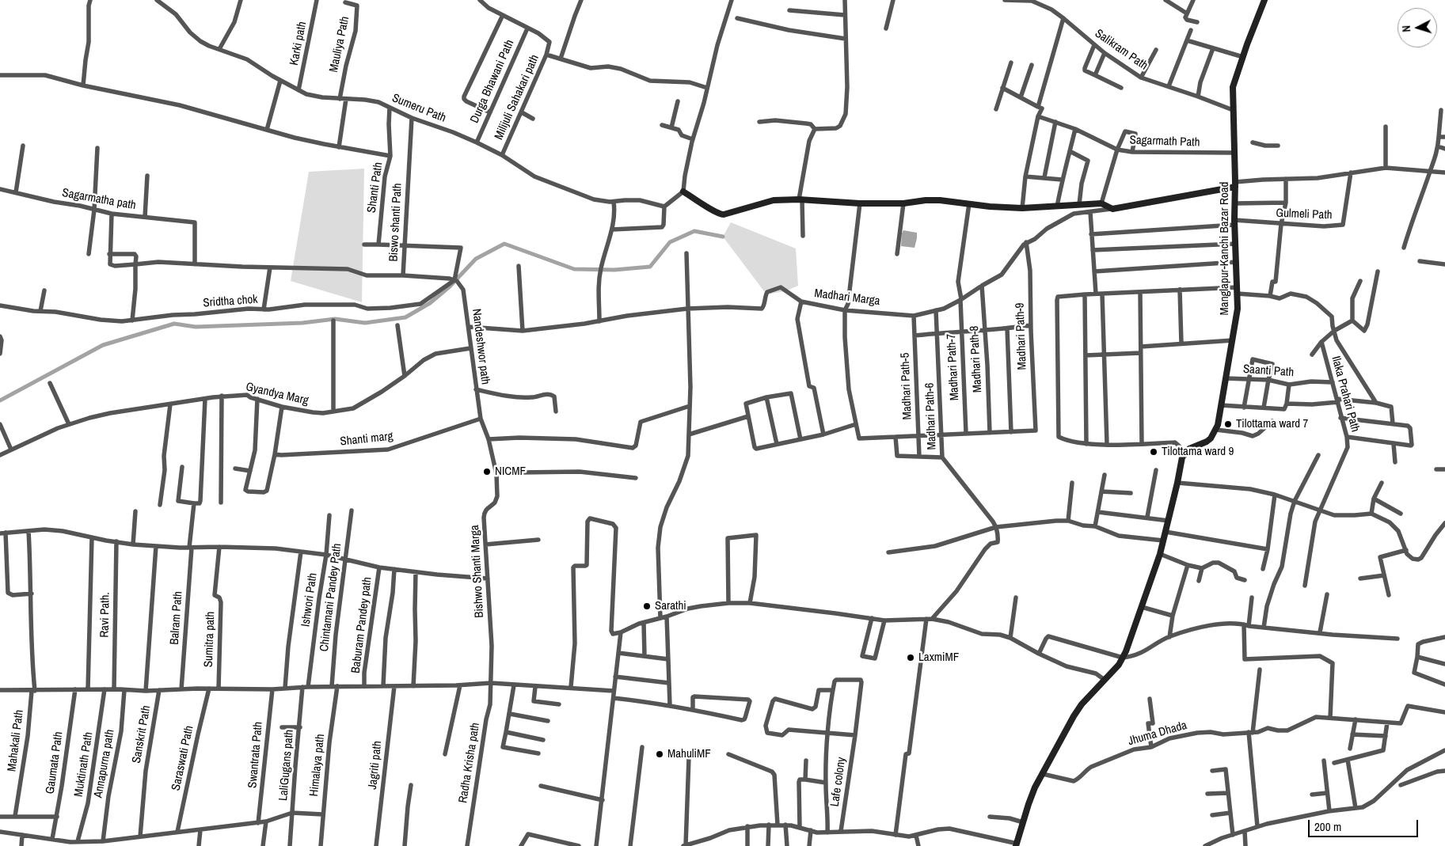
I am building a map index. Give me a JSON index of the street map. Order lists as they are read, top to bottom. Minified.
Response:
{"streets":{"street":["Karki path","Mauliya Path","Salikram Path","Durga Bhawani Path","Milijuli Sahakari path","Sumeru Path","Sagarmath Path","Shanti Path","Sagarmatha path","Gulmeli Path","Biswo shanti Path","Manglapur-Kanchi Bazar Road","Madhari Marga","Sridtha chok","Madhari Path-9","Nandeshwor path","Madhari Path-8","Madhari Path-7","Saanti Path","Madhari Path-5","Gyandya Marg","Ilaka Prahari Path","Madhari Path-6","Shanti marg","Bishwo Shanti Marga","Chintamani Pandey Path","Ishwori Path","Ravi Path.","Balram Path","Baburam Pandey path","Sumitra path","Jhuma Dhada","Sanskrit Path","Mahakali Path","Swantrata Path","Saraswati Path","Gaumata Path","Radha Krisha path","Annapurna path","Muktinath Path","LaliGugans path","Himalaya path","Jagriti path","Lafe colony"]},"crossings":[["Karki path","Sumeru Path"],["Mauliya Path","Sumeru Path"],["Salikram Path","Manglapur-Kanchi Bazar Road"],["Durga Bhawani Path","Milijuli Sahakari path"],["Durga Bhawani Path","Sumeru Path"],["Milijuli Sahakari path","Sumeru Path"],["Sumeru Path","Shanti Path"],["Sumeru Path","Biswo shanti Path"],["Sagarmath Path","Manglapur-Kanchi Bazar Road"],["Gulmeli Path","Manglapur-Kanchi Bazar Road"],["Biswo shanti Path","Sridtha chok"],["Biswo shanti Path","Nandeshwor path"],["Manglapur-Kanchi Bazar Road","Saanti Path"],["Madhari Marga","Madhari Path-9"],["Madhari Marga","Nandeshwor path"],["Madhari Marga","Madhari Path-8"],["Madhari Marga","Madhari Path-7"],["Madhari Marga","Madhari Path-5"],["Madhari Marga","Madhari Path-6"],["Sridtha chok","Nandeshwor path"],["Nandeshwor path","Gyandya Marg"],["Nandeshwor path","Shanti marg"],["Nandeshwor path","Bishwo Shanti Marga"],["Saanti Path","Ilaka Prahari Path"],["Gyandya Marg","Balram Path"],["Shanti marg","Bishwo Shanti Marga"],["Bishwo Shanti Marga","Radha Krisha path"],["Ishwori Path","LaliGugans path"]],"places":["Tilottama ward 7","Tilottama ward 9","NICMF","Sarathi","LaxmiMF","MahuliMF"],"scale_bar":"200 m","north":"left"}
